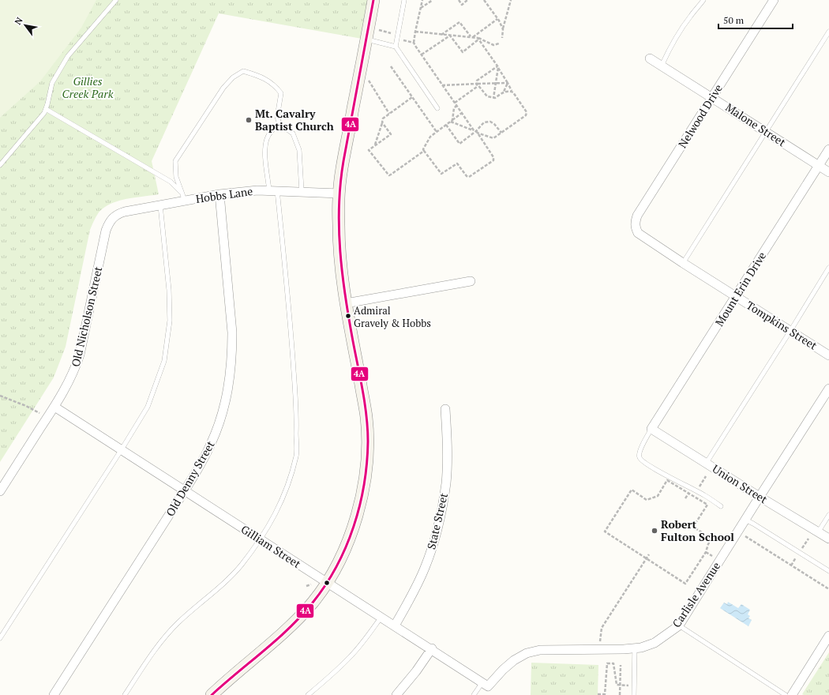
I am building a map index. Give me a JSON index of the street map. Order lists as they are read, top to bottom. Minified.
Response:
{"streets":{"street":["Nelwood Drive","Malone Street","Hobbs Lane","Mount Erin Drive","Old Nicholson Street","Tompkins Street","Old Denny Street","Union Street","State Street","Gilliam Street","Carlisle Avenue"]},"crossings":[["Nelwood Drive","Malone Street"],["Nelwood Drive","Tompkins Street"],["Malone Street","Mount Erin Drive"],["Hobbs Lane","Old Nicholson Street"],["Hobbs Lane","Old Denny Street"],["Mount Erin Drive","Tompkins Street"],["Mount Erin Drive","Union Street"],["Old Nicholson Street","Gilliam Street"],["Old Denny Street","Gilliam Street"],["Union Street","Carlisle Avenue"],["State Street","Gilliam Street"],["Gilliam Street","Carlisle Avenue"]],"parks":["Gillies Creek Park"],"places":["Mt. Cavalry Baptist Church","Admiral Gravely & Hobbs","Robert Fulton School"],"lines":["transit line 4A"],"scale_bar":"50 m","north":"top left"}
